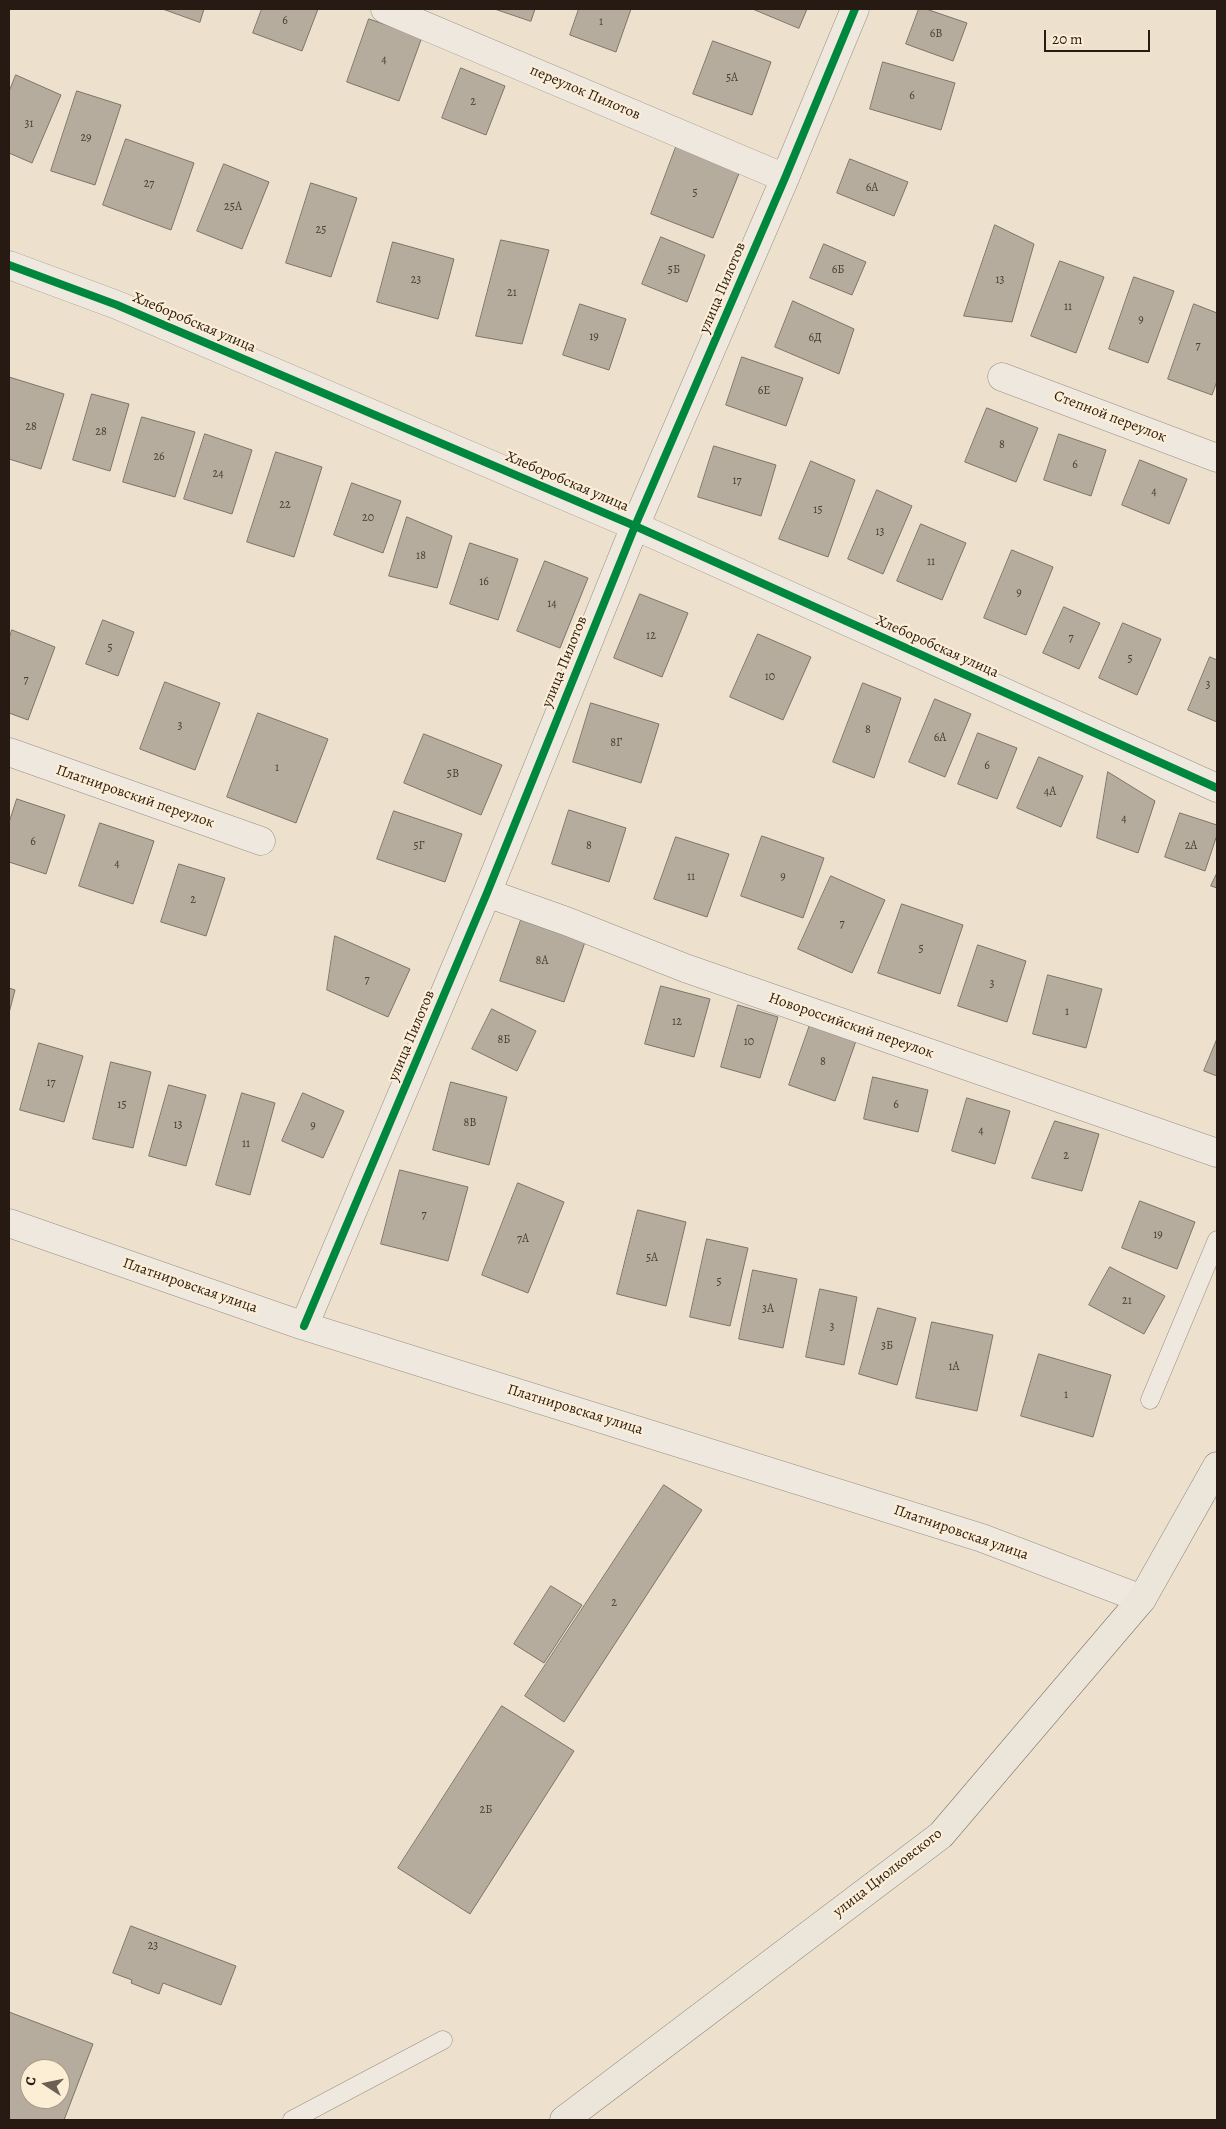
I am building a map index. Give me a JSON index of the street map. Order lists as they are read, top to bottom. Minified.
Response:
{"streets":{"main road":["улица Циолковского"],"street":["переулок Пилотов","улица Пилотов","Хлеборобская улица","Степной переулок","Платнировский переулок","Новороссийский переулок","Платнировская улица"]},"crossings":[["переулок Пилотов","улица Пилотов"],["улица Пилотов","Хлеборобская улица"],["улица Пилотов","Новороссийский переулок"],["улица Пилотов","Платнировская улица"],["Платнировская улица","улица Циолковского"]],"house_numbers":["6","1","6В","4","5А","6","2","31","29","27","6А","5","25А","25","5Б","6Б","23","13","21","11","9","19","6Д","7","6Е","28","28","8","26","6","24","17","4","22","15","20","13","18","11","16","9","14","12","7","5","5","10","7","3","3","8","6А","8Г","6","1","5В","4А","4","6","5Г","8","2А","4","11","9","2","7","5","8А","7","3","1","12","8Б","10","8","17","15","6","8В","13","9","4","11","2","7","19","7А","5А","5","21","3А","3","3Б","1А","1","2","2Б","23"],"scale_bar":"20 m","north":"left"}
